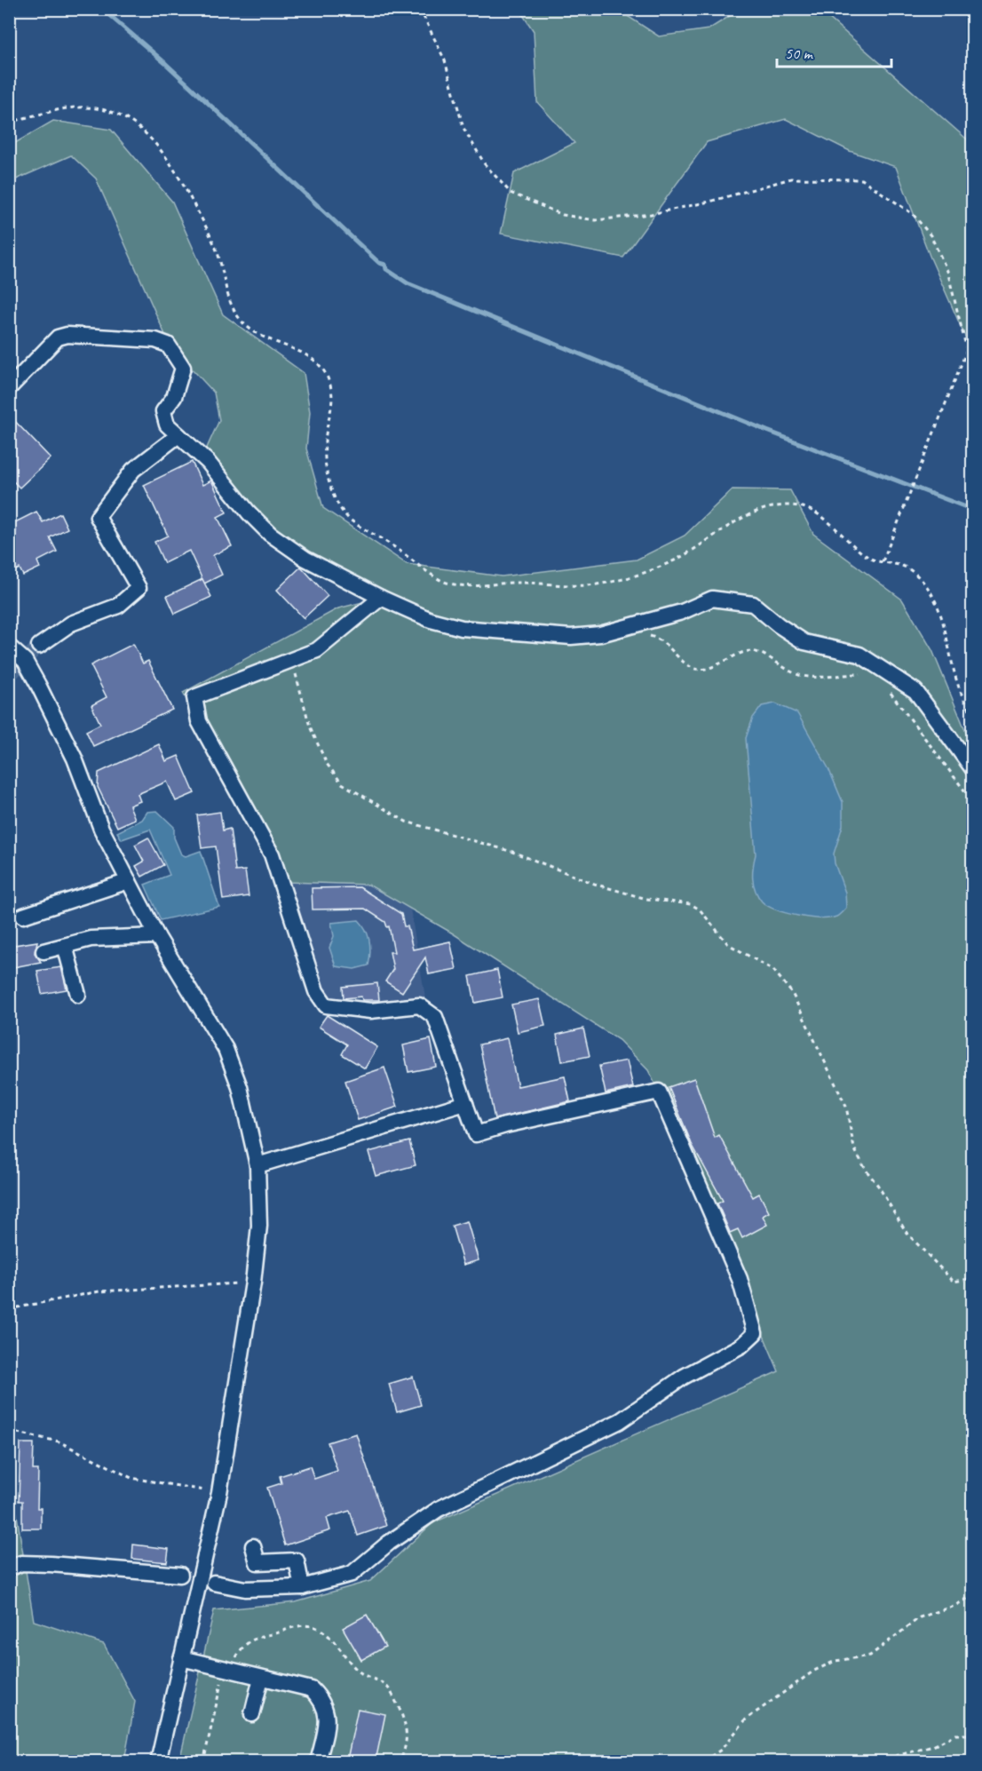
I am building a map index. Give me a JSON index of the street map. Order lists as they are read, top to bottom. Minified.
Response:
{"scale_bar":"50 m"}
